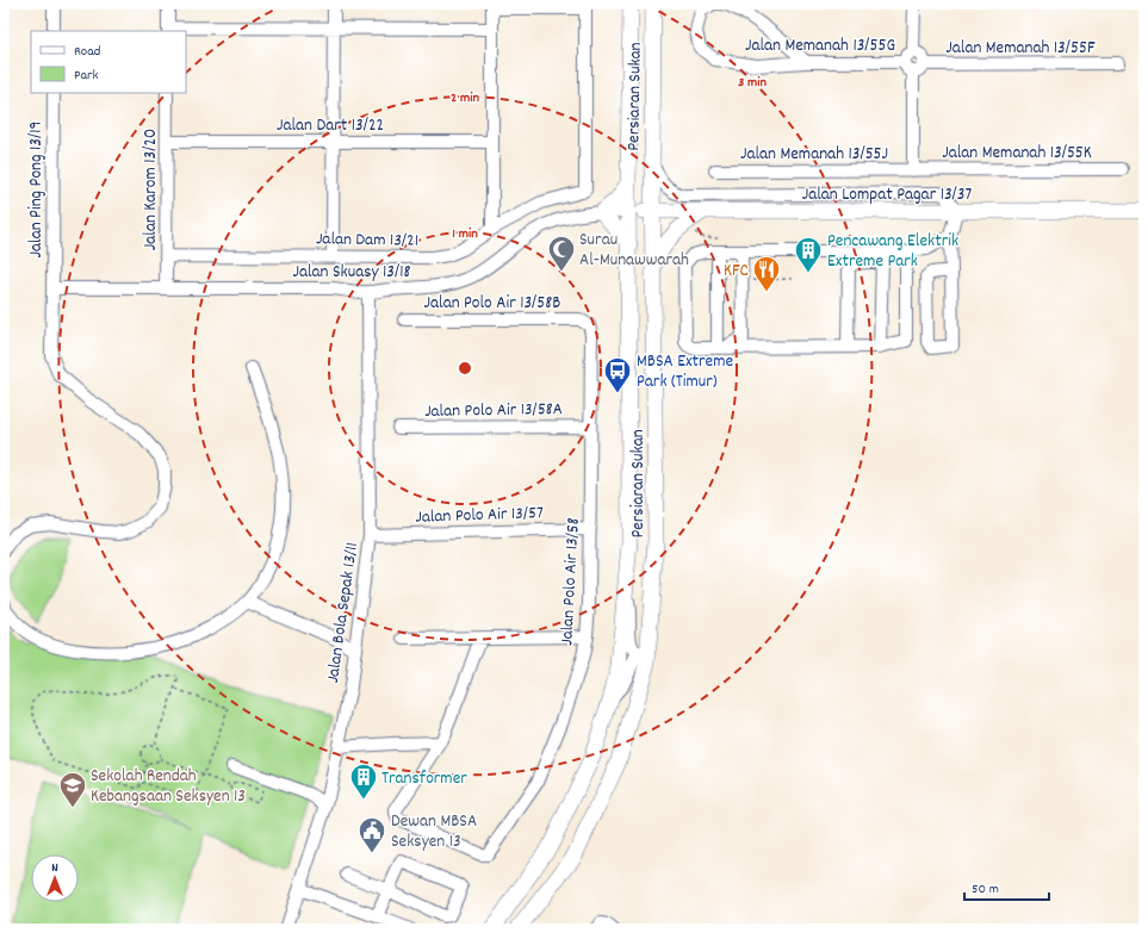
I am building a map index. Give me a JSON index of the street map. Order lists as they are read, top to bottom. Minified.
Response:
{"streets":{"main road":["Persiaran Sukan","Jalan Lompat Pagar 13/37"],"street":["Jalan Memanah 13/55G","Jalan Memanah 13/55F","Jalan Dart 13/22","Jalan Memanah 13/55K","Jalan Memanah 13/55J","Jalan Ping Pong 13/19","Jalan Karom 13/20","Jalan Dam 13/21","Jalan Skuasy 13/18","Jalan Polo Air 13/58B","Jalan Polo Air 13/58A","Jalan Polo Air 13/57","Jalan Polo Air 13/58","Jalan Bola Sepak 13/11"]},"crossings":[["Jalan Memanah 13/55G","Jalan Memanah 13/55F"],["Persiaran Sukan","Jalan Lompat Pagar 13/37"],["Persiaran Sukan","Jalan Skuasy 13/18"],["Jalan Dart 13/22","Jalan Karom 13/20"],["Jalan Memanah 13/55K","Jalan Memanah 13/55J"],["Jalan Ping Pong 13/19","Jalan Skuasy 13/18"],["Jalan Karom 13/20","Jalan Dam 13/21"],["Jalan Karom 13/20","Jalan Skuasy 13/18"],["Jalan Lompat Pagar 13/37","Jalan Skuasy 13/18"],["Jalan Skuasy 13/18","Jalan Bola Sepak 13/11"],["Jalan Polo Air 13/58B","Jalan Polo Air 13/58"],["Jalan Polo Air 13/58A","Jalan Polo Air 13/58"],["Jalan Polo Air 13/57","Jalan Polo Air 13/58"],["Jalan Polo Air 13/57","Jalan Bola Sepak 13/11"]],"places":{"mosque":["Surau Al-Munawwarah"],"building":["Pencawang Elektrik Extreme Park","Transformer"],"restaurant":["KFC"],"bus stop":["MBSA Extreme Park (Timur)"],"school or university":["Sekolah Rendah Kebangsaan Seksyen 13"],"public building":["Dewan MBSA Seksyen 13"]},"legend":["Road","Park"],"scale_bar":"50 m","north":"top","rings":["3 min","2 min","1 min"]}
